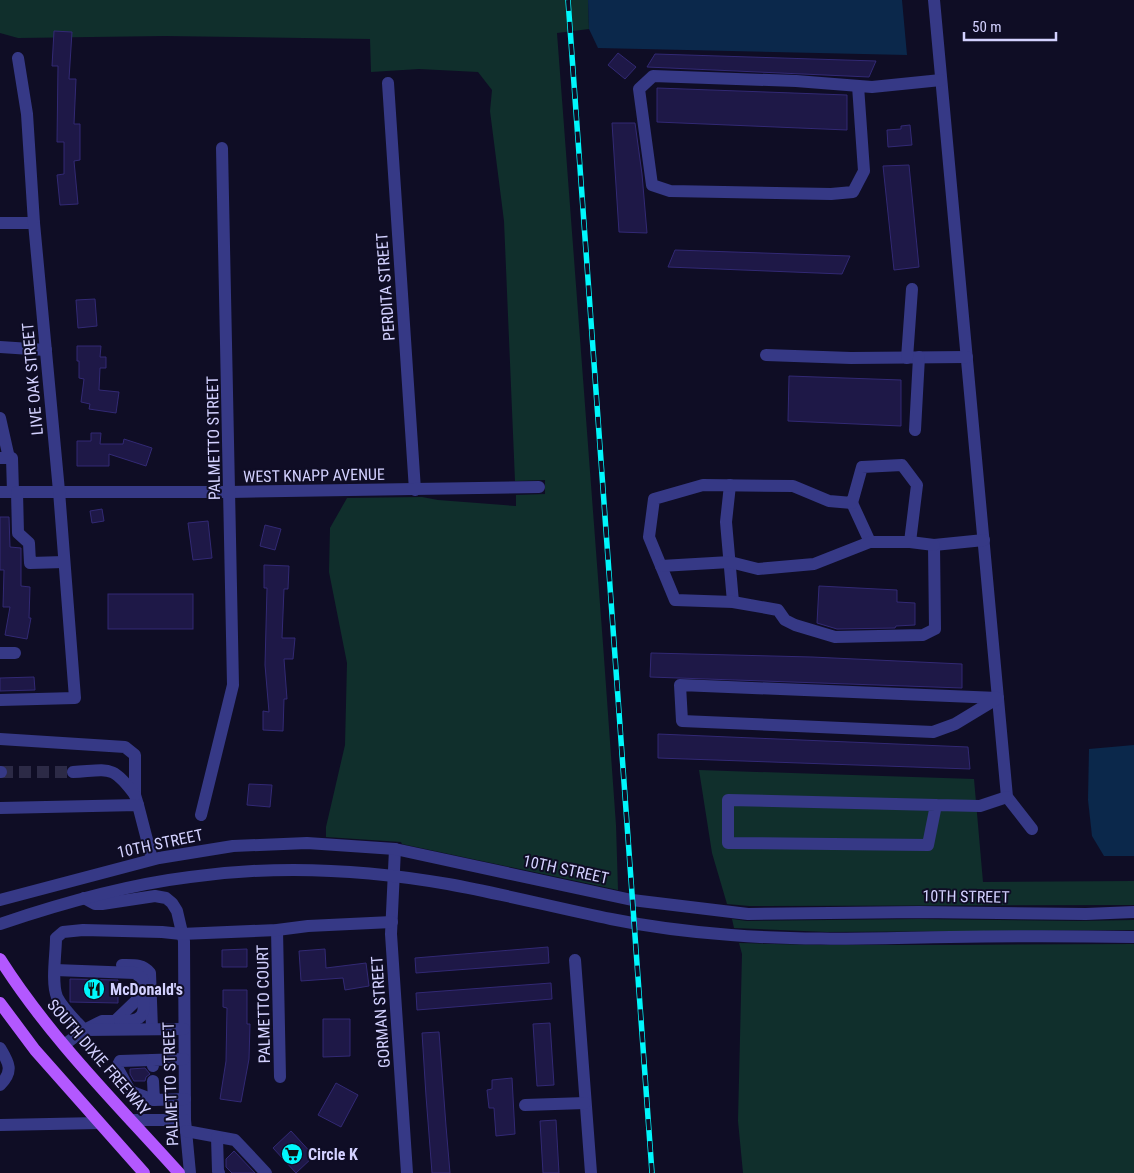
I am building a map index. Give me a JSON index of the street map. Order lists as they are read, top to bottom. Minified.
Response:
{"streets":{"main road":["SOUTH DIXIE FREEWAY"],"street":["PERDITA STREET","LIVE OAK STREET","PALMETTO STREET","WEST KNAPP AVENUE","10TH STREET","PALMETTO COURT","GORMAN STREET"]},"crossings":[["PERDITA STREET","WEST KNAPP AVENUE"],["LIVE OAK STREET","WEST KNAPP AVENUE"],["PALMETTO STREET","WEST KNAPP AVENUE"],["10TH STREET","GORMAN STREET"]],"places":{"restaurant":["McDonald's"],"supermarket":["Circle K"]},"scale_bar":"50 m"}
